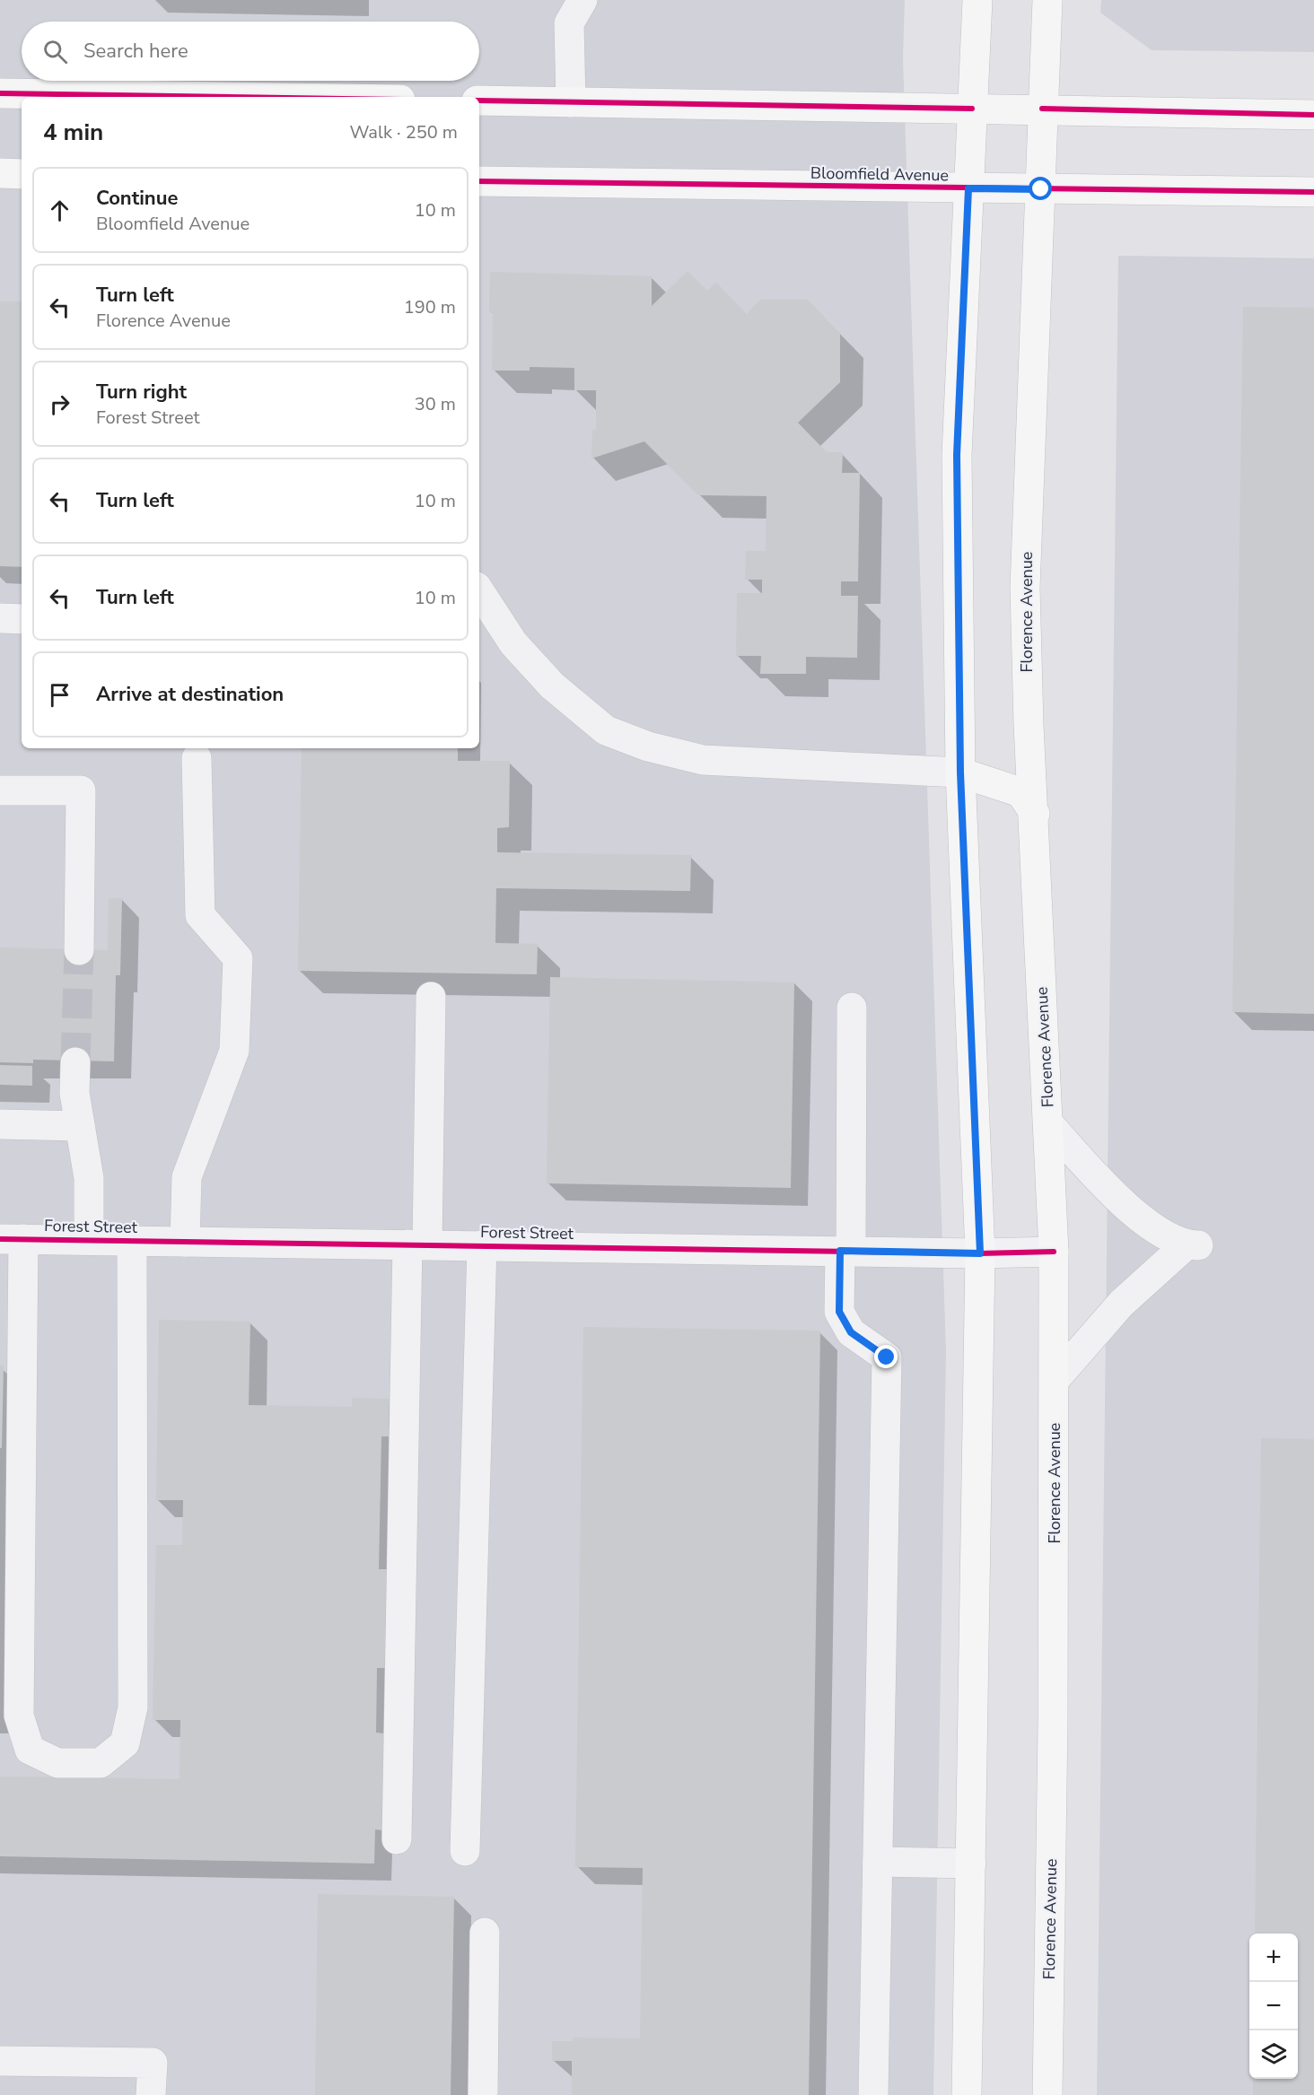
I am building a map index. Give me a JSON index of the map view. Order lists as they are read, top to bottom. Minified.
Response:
{"streets":{"main road":["Bloomfield Avenue","Florence Avenue"],"street":["Forest Street"]},"crossings":[["Bloomfield Avenue","Florence Avenue"],["Florence Avenue","Forest Street"]],"page":{"search":"Search here","heading":["4 min","Walk · 250 m"],"list":[["Continue","Bloomfield Avenue","10 m"],["Turn left","Florence Avenue","190 m"],["Turn right","Forest Street","30 m"],["Turn left","10 m"],["Turn left","10 m"],"Arrive at destination"],"map_buttons":["+","−"]}}
